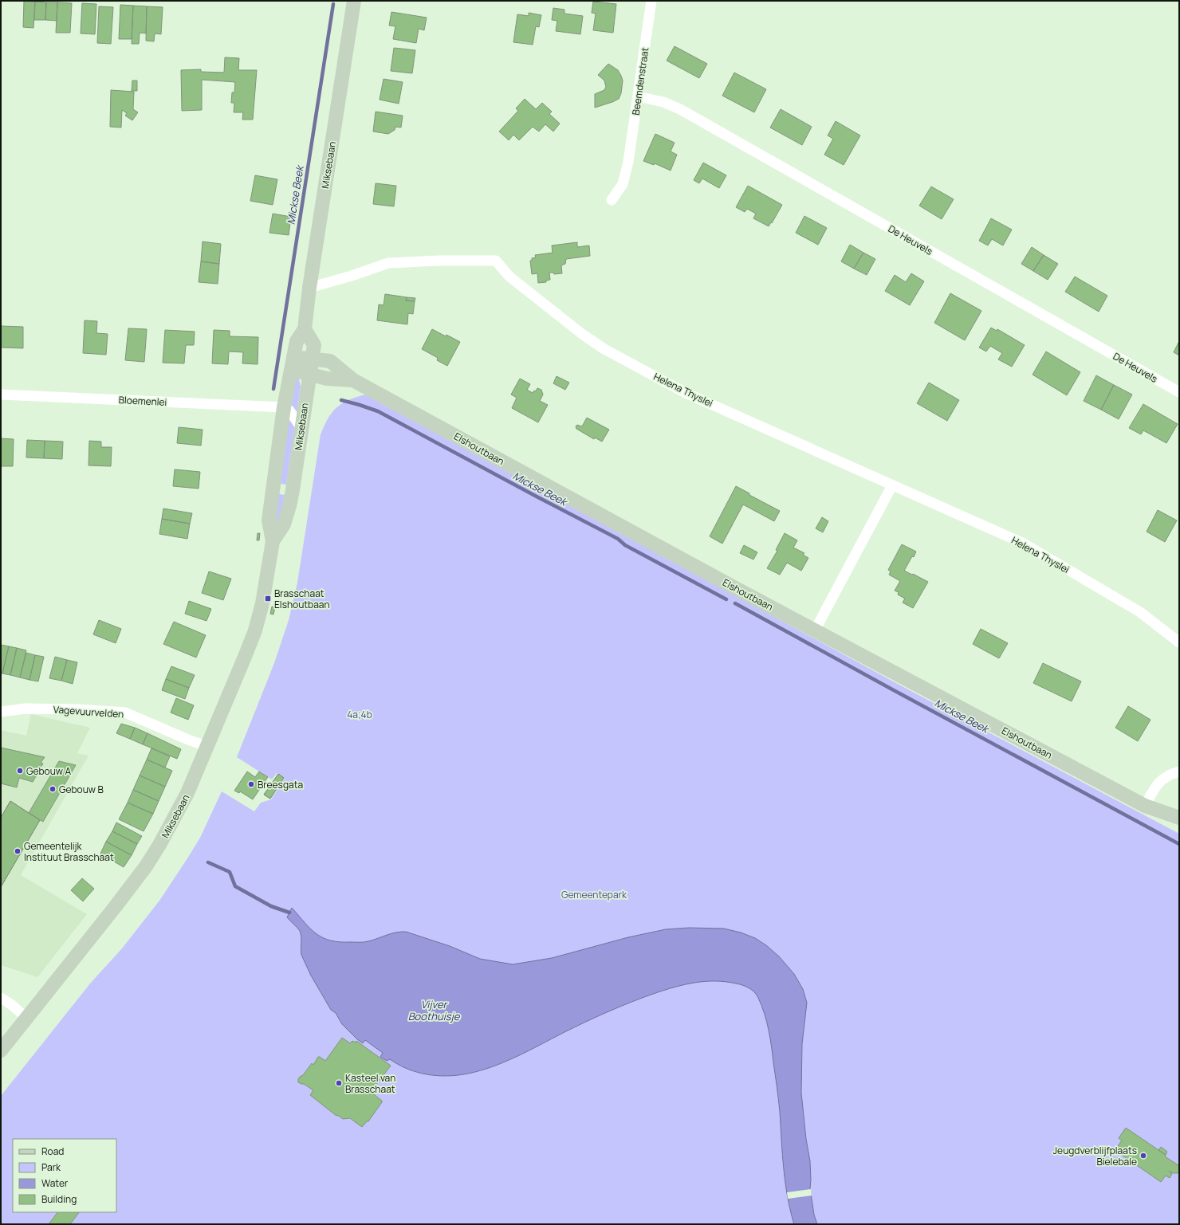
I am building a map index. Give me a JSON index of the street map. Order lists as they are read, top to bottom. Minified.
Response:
{"streets":{"main road":["Miksebaan","Elshoutbaan"],"street":["Beemdenstraat","De Heuvels","Helena Thyslei","Bloemenlei","Vagevuurvelden"]},"crossings":[["Beemdenstraat","De Heuvels"],["Miksebaan","Helena Thyslei"],["Miksebaan","Bloemenlei"],["Miksebaan","Elshoutbaan"],["Miksebaan","Vagevuurvelden"]],"water":["Mickse Beek","Vijver Boothuisje"],"parks":["4a;4b","Gemeentepark"],"places":{"transit":["Brasschaat Elshoutbaan"],"other":["Gebouw A","Breesgata","Gebouw B","Gemeentelijk Instituut Brasschaat","Kasteel van Brasschaat","Jeugdverblijfplaats Bielebale"]},"legend":["Road","Park","Water","Building"]}
